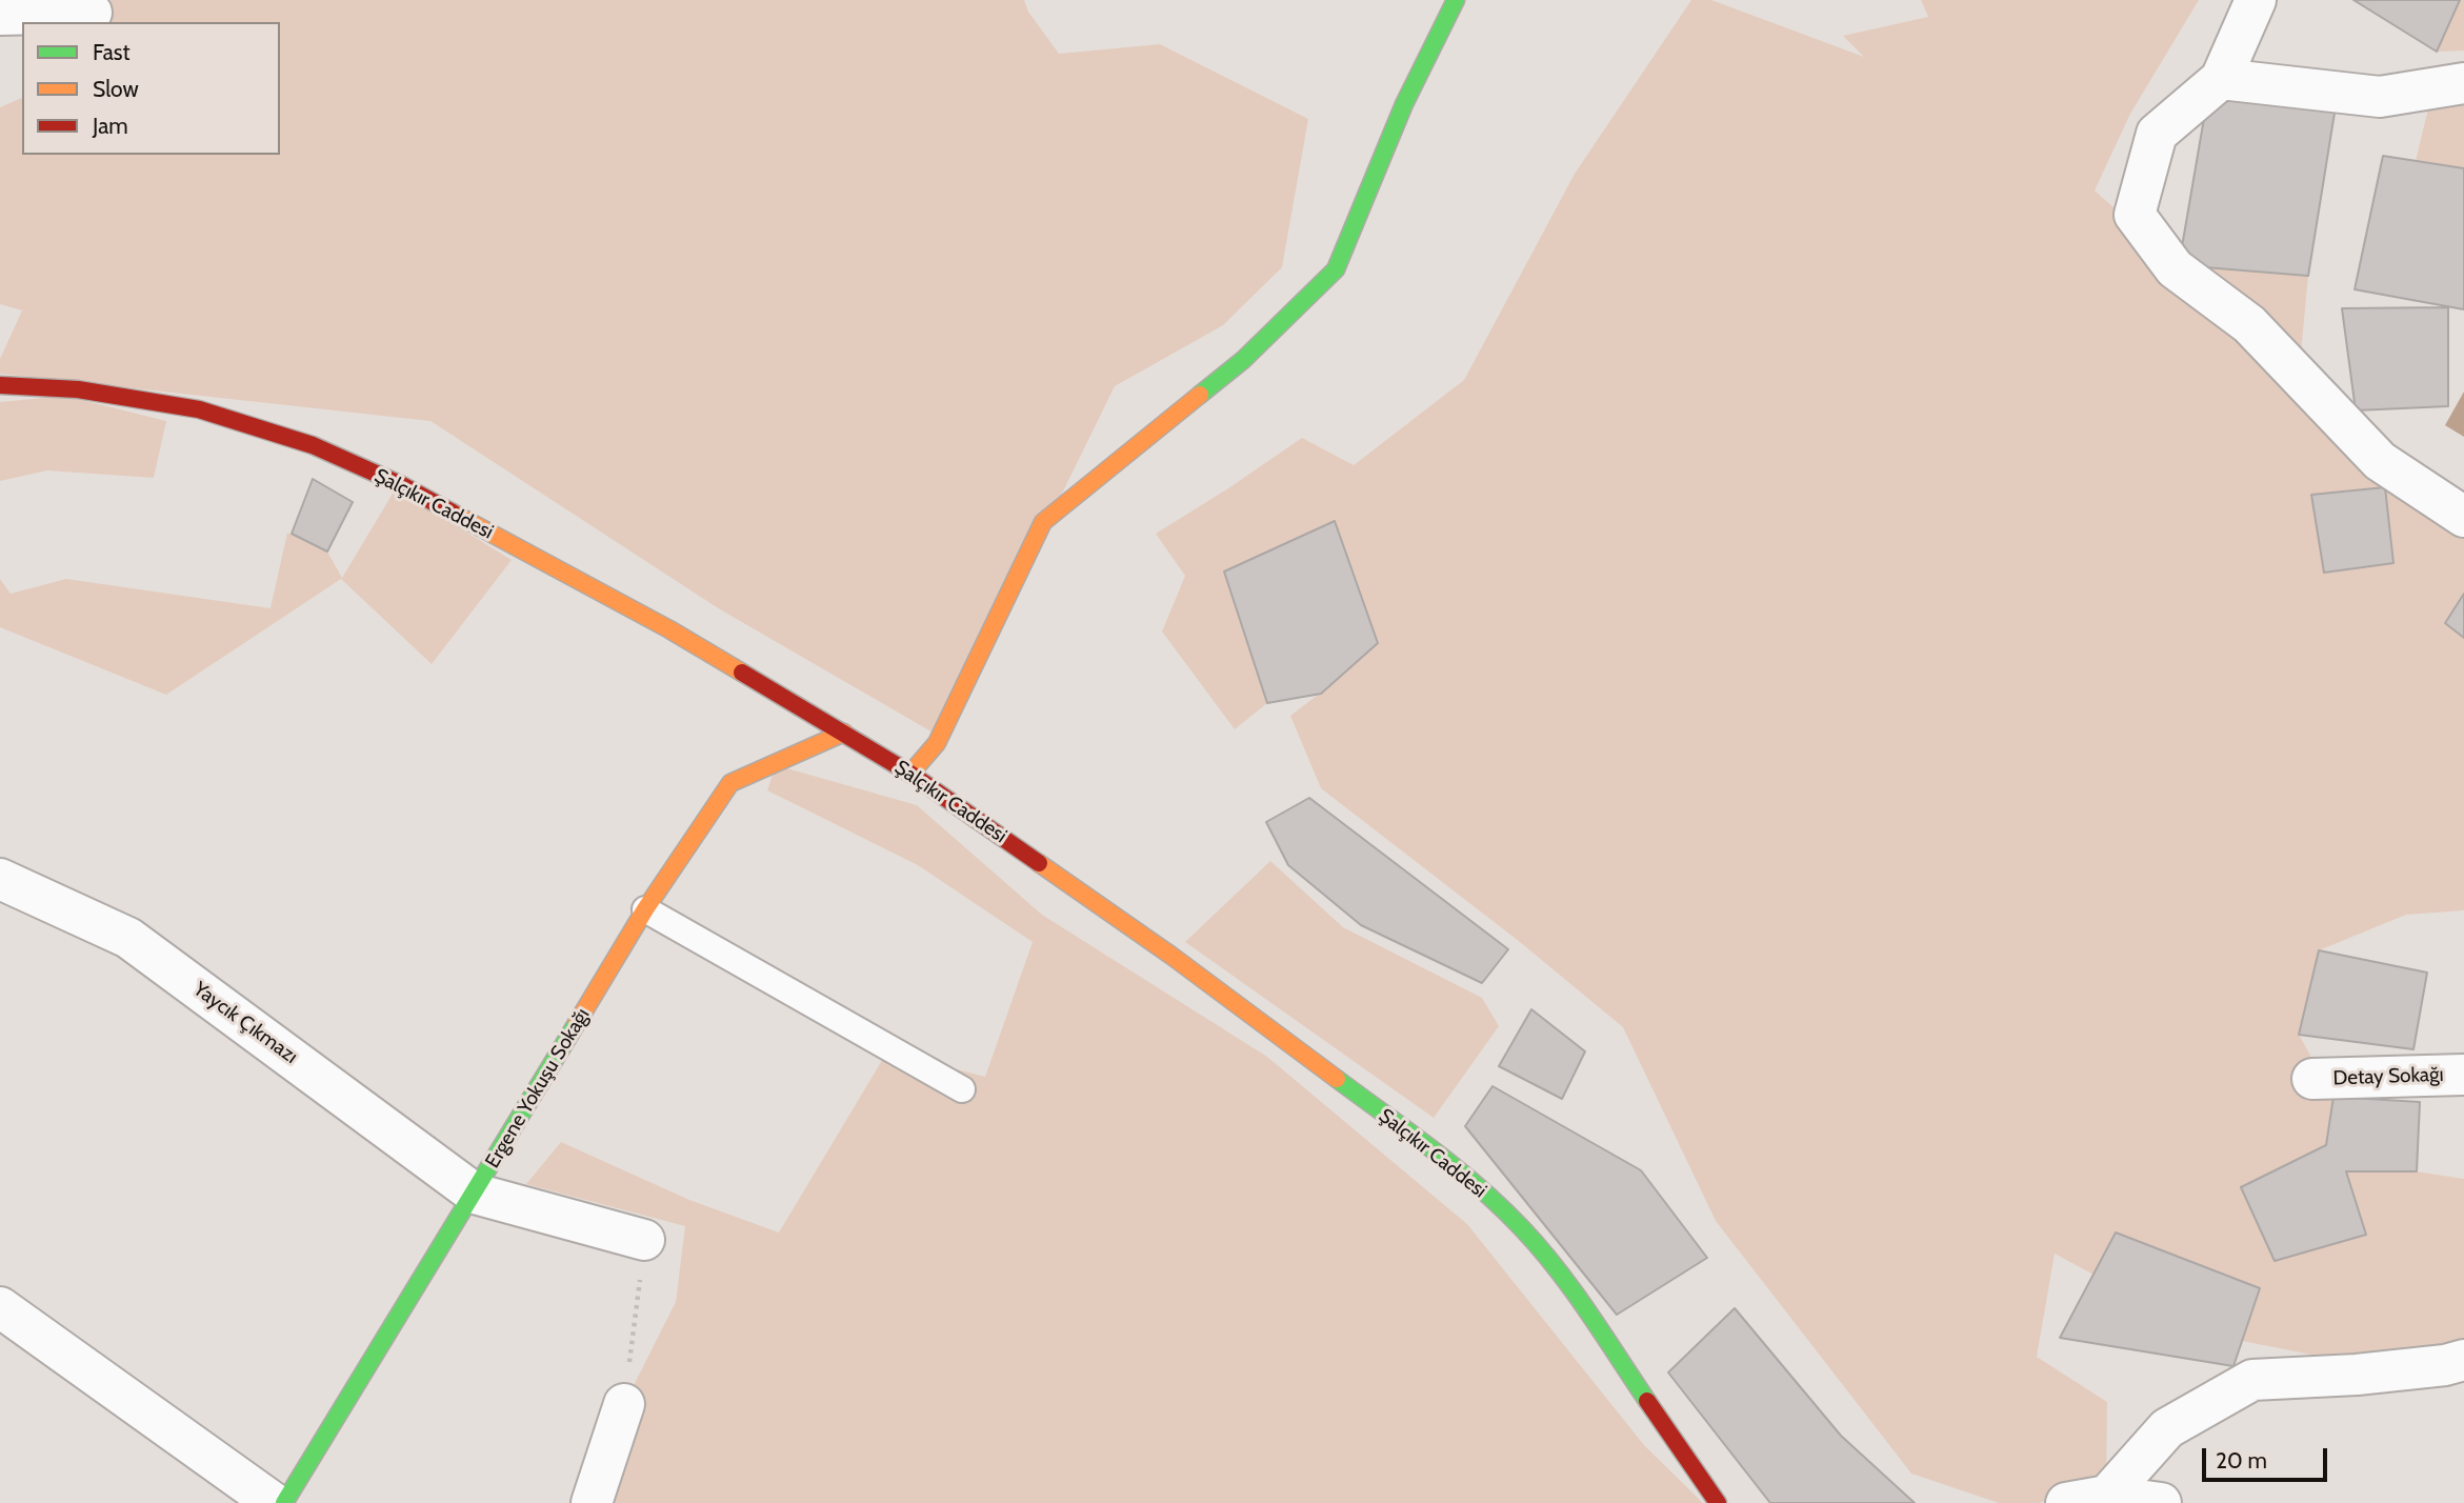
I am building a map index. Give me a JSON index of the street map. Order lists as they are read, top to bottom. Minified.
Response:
{"streets":{"main road":["Şalçıkır Caddesi","Ergene Yokuşu Sokağı"],"street":["Yaycık Çıkmazı","Detay Sokağı"]},"crossings":[["Şalçıkır Caddesi","Ergene Yokuşu Sokağı"],["Yaycık Çıkmazı","Ergene Yokuşu Sokağı"]],"legend":["Fast","Slow","Jam"],"scale_bar":"20 m"}
